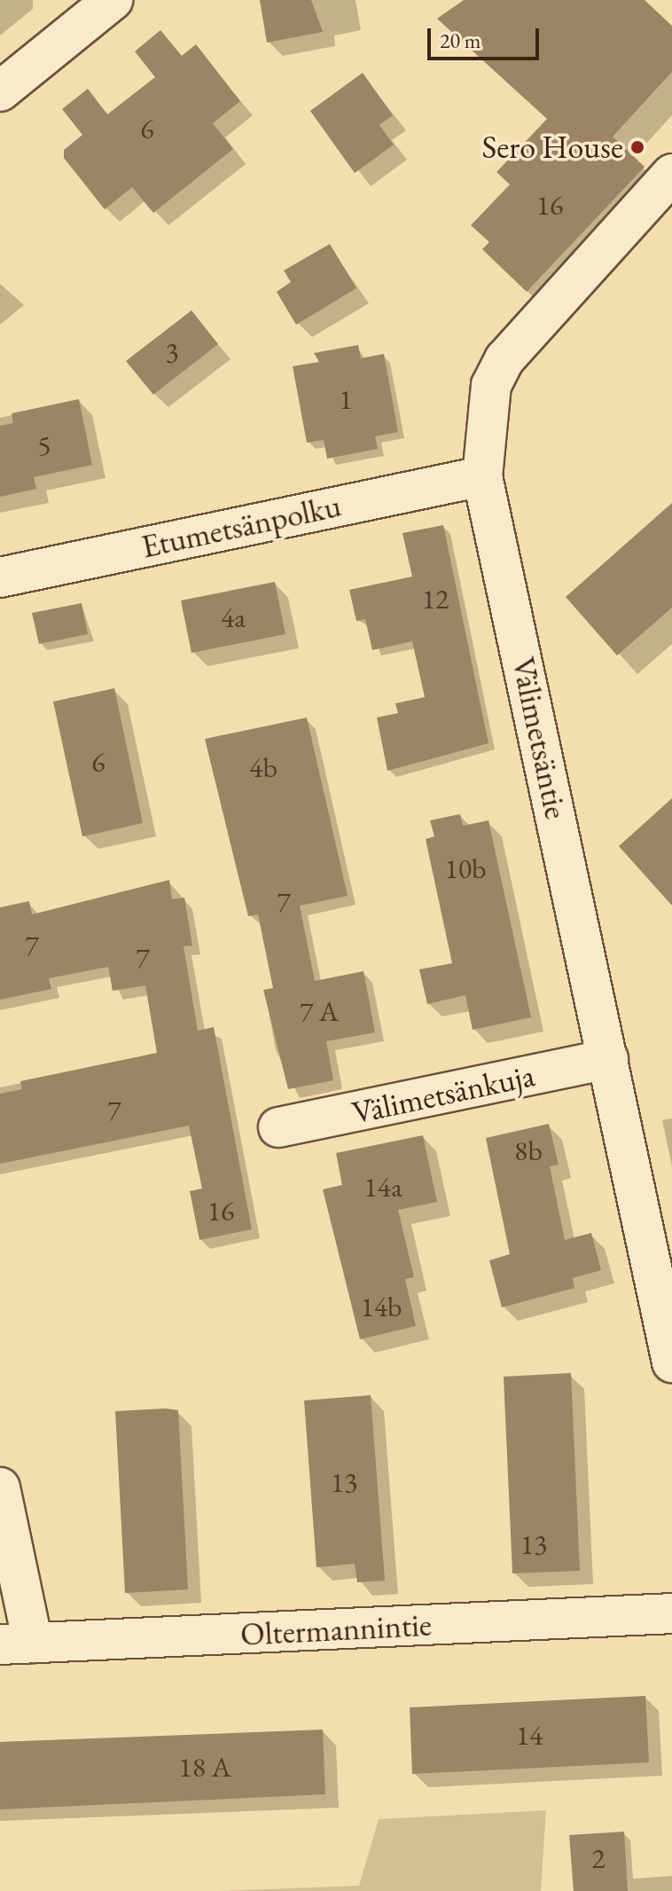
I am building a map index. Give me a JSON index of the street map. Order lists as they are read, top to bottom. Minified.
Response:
{"streets":{"street":["Etumetsänpolku","Välimetsäntie","Välimetsänkuja","Oltermannintie"]},"crossings":[["Etumetsänpolku","Välimetsäntie"],["Välimetsäntie","Välimetsänkuja"]],"places":["Sero House"],"house_numbers":["6","16","3","1","5","12","4a","6","4b","10b","7","7","7","7 A","7","8b","14a","16","14b","13","13","14","18 A","2"],"scale_bar":"20 m"}
